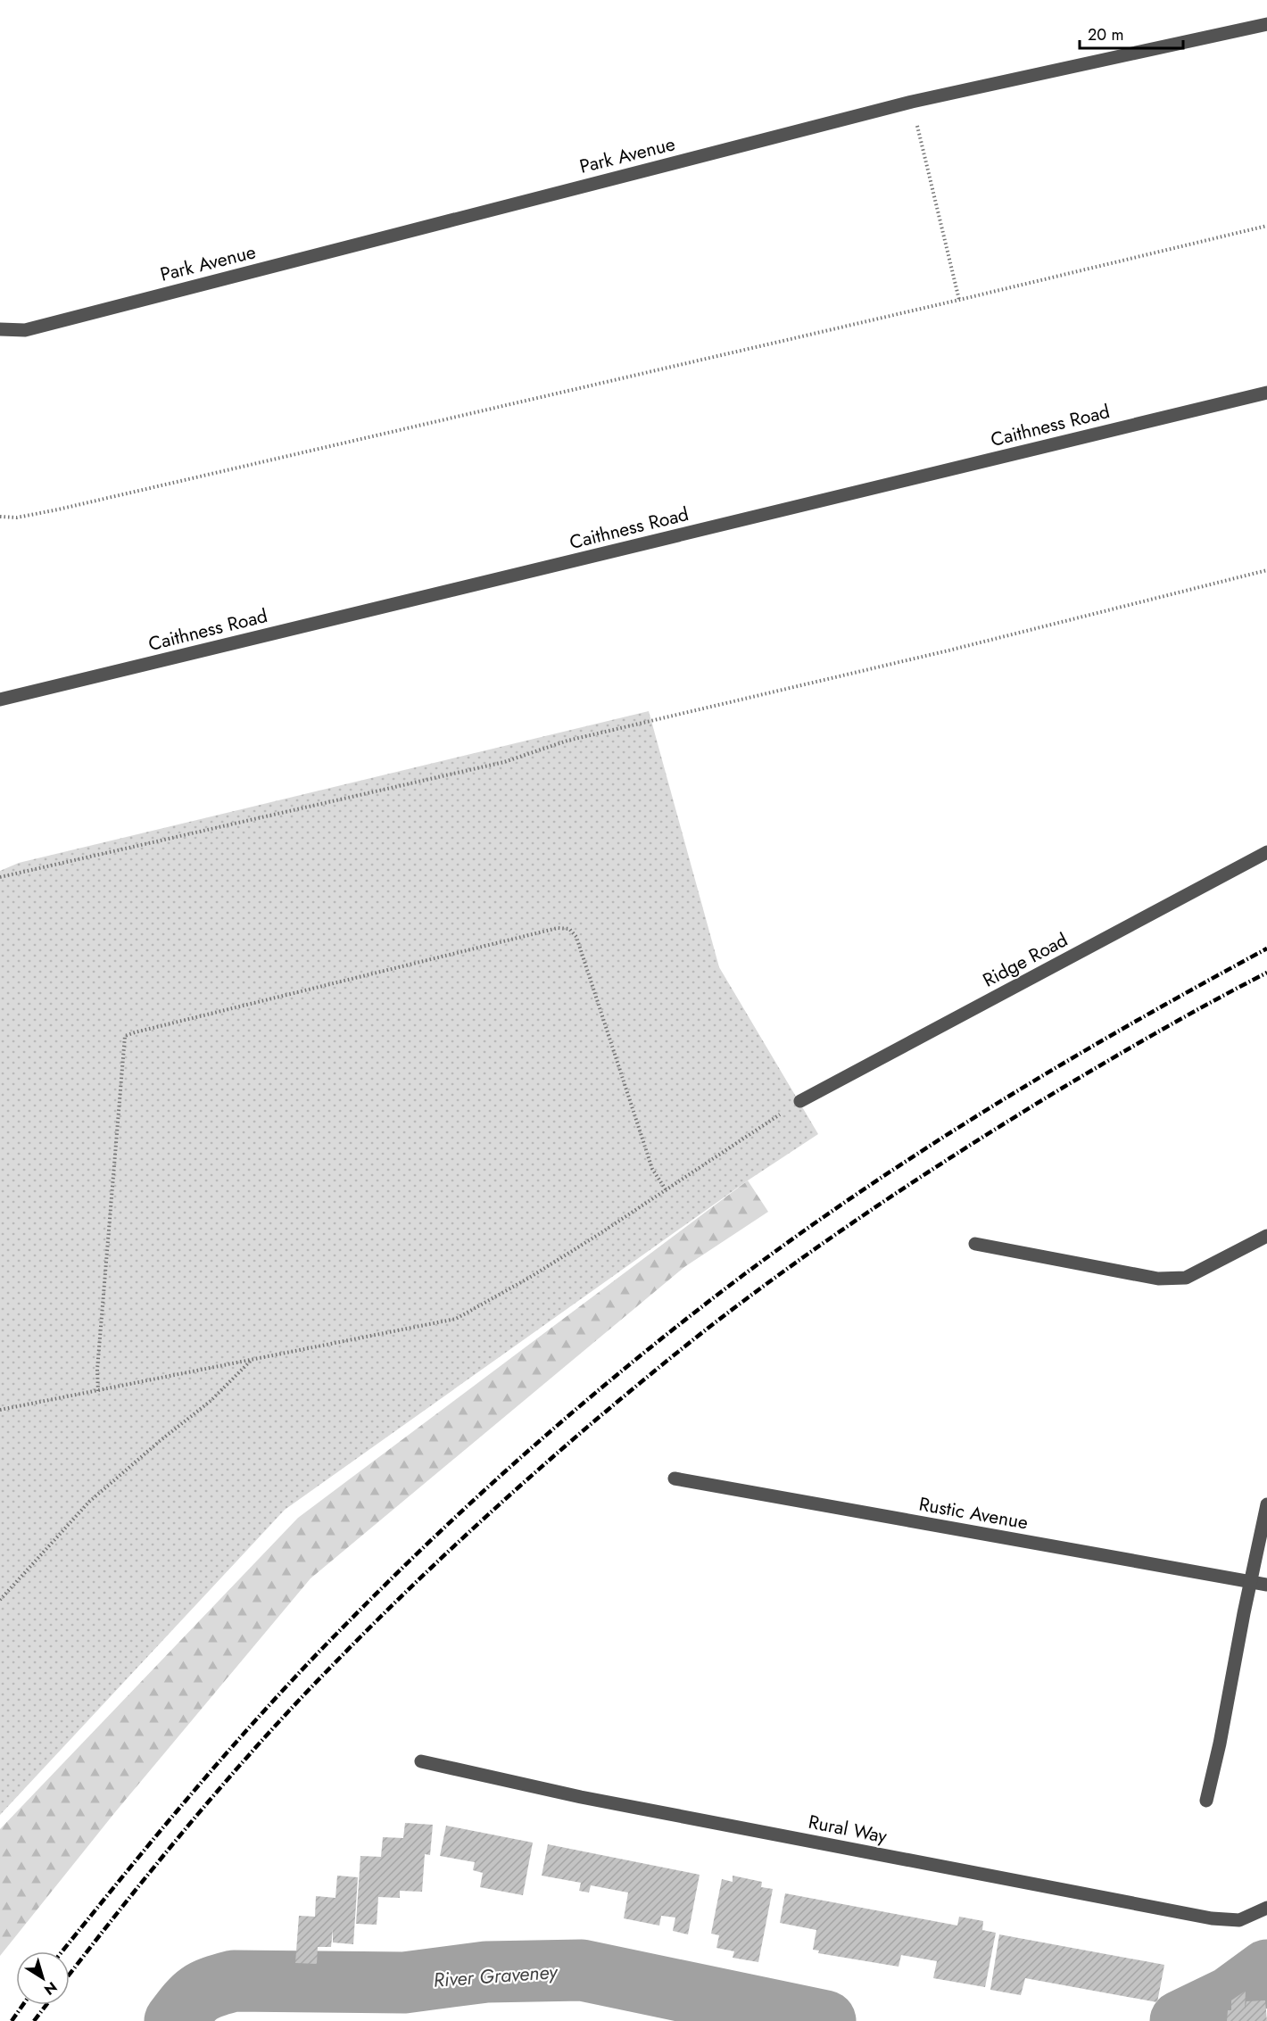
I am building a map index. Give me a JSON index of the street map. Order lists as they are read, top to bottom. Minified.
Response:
{"streets":{"street":["Park Avenue","Caithness Road","Ridge Road","Rustic Avenue","Rural Way"]},"water":["River Graveney"],"scale_bar":"20 m","north":"bottom right"}
